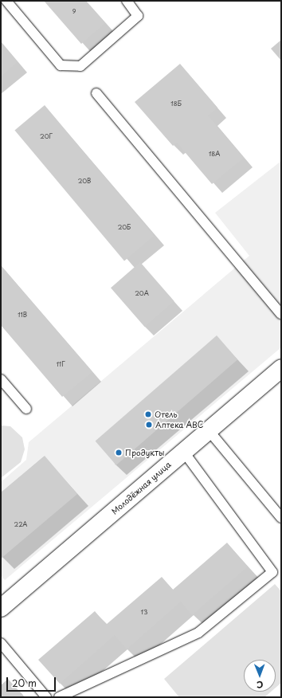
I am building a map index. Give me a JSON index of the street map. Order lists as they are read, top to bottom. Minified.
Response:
{"streets":{"street":["Молодёжная улица"]},"places":["Отель","Аптека АВС","Продукты"],"house_numbers":["9","18Б","20Г","18А","20В","20Б","20А","11В","11Г","22А","13"],"scale_bar":"20 m","north":"bottom"}
